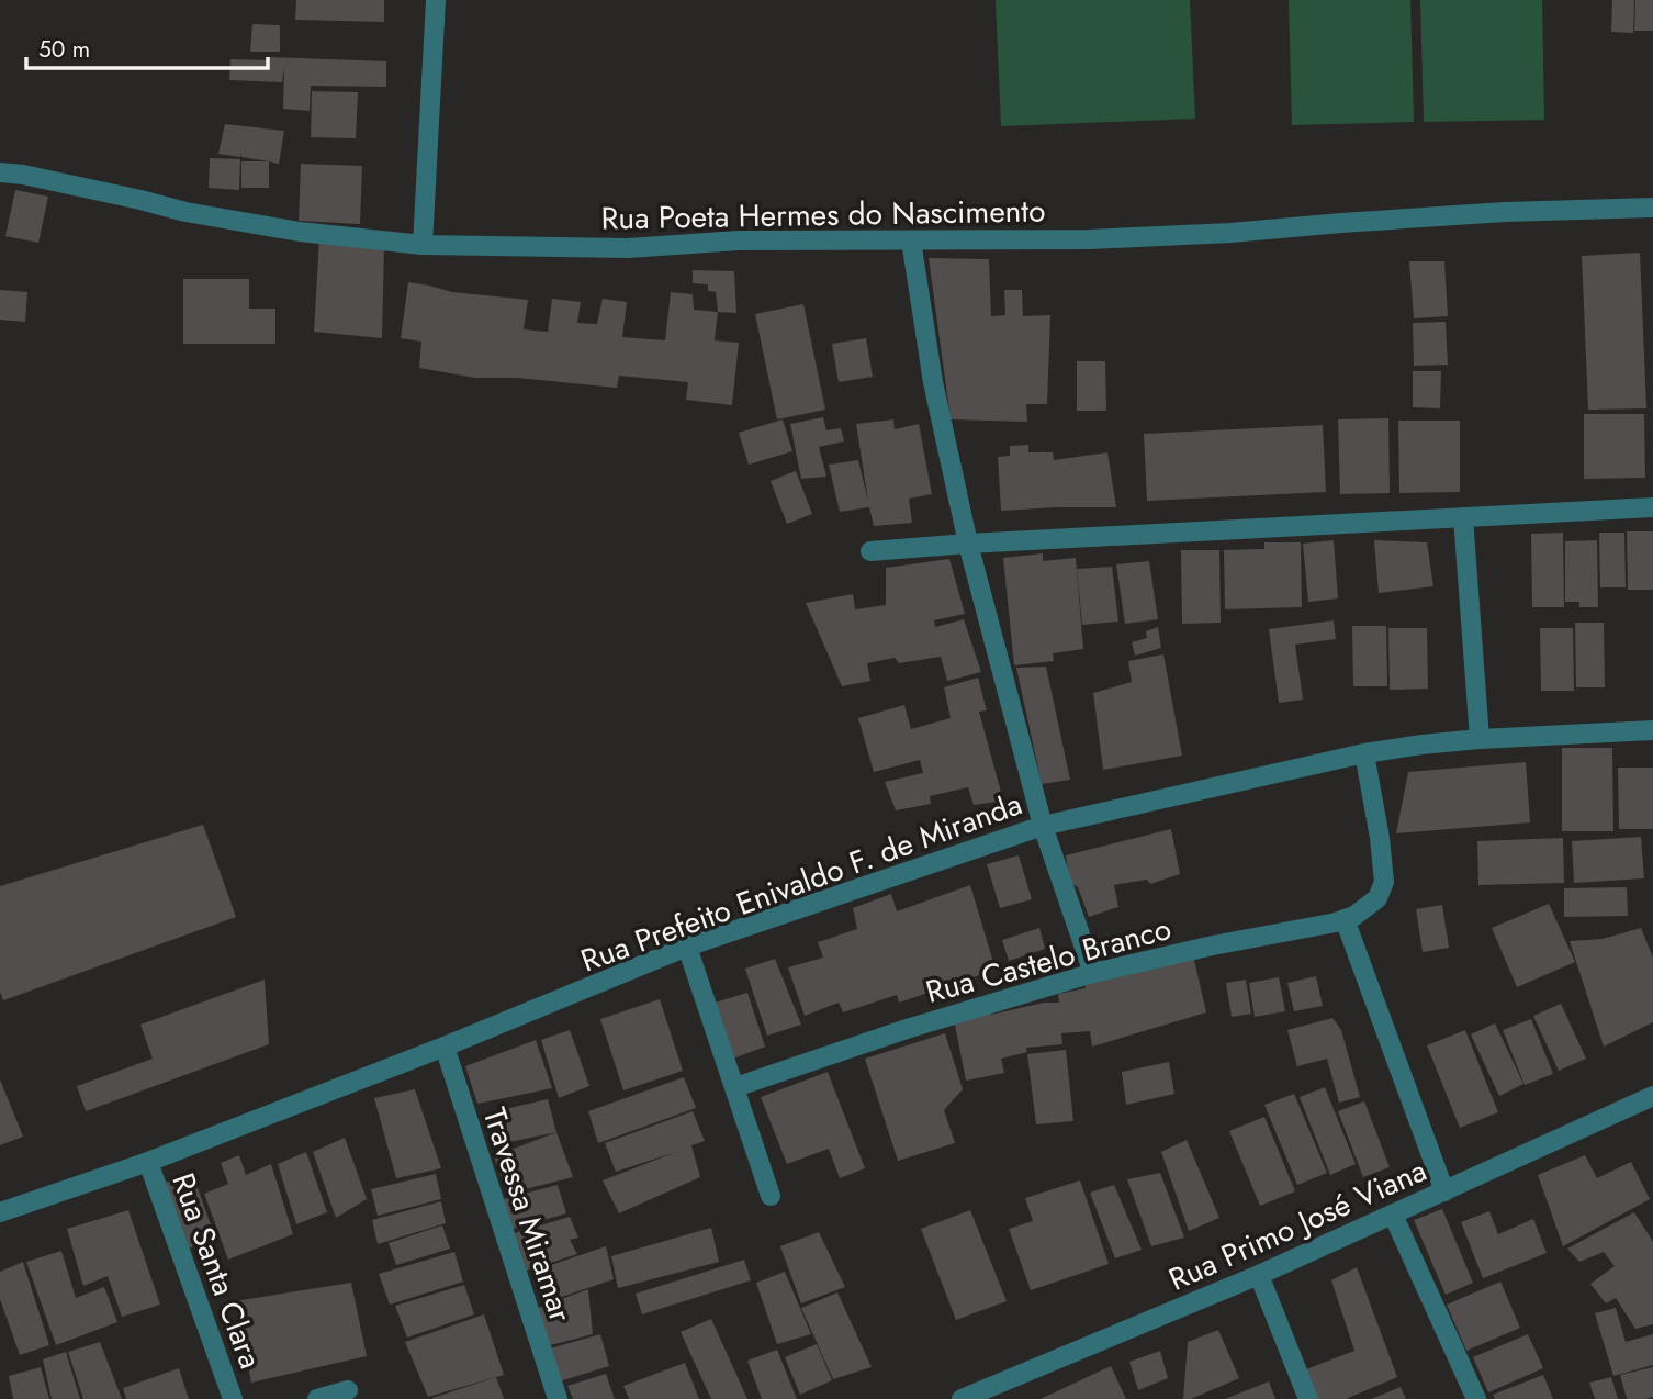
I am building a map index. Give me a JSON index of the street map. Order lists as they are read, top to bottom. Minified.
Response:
{"streets":{"street":["Rua Poeta Hermes do Nascimento","Rua Prefeito Enivaldo F. de Miranda","Rua Castelo Branco","Travessa Miramar","Rua Primo José Viana","Rua Santa Clara"]},"crossings":[["Rua Prefeito Enivaldo F. de Miranda","Rua Castelo Branco"],["Rua Prefeito Enivaldo F. de Miranda","Travessa Miramar"],["Rua Prefeito Enivaldo F. de Miranda","Rua Santa Clara"]],"scale_bar":"50 m"}
